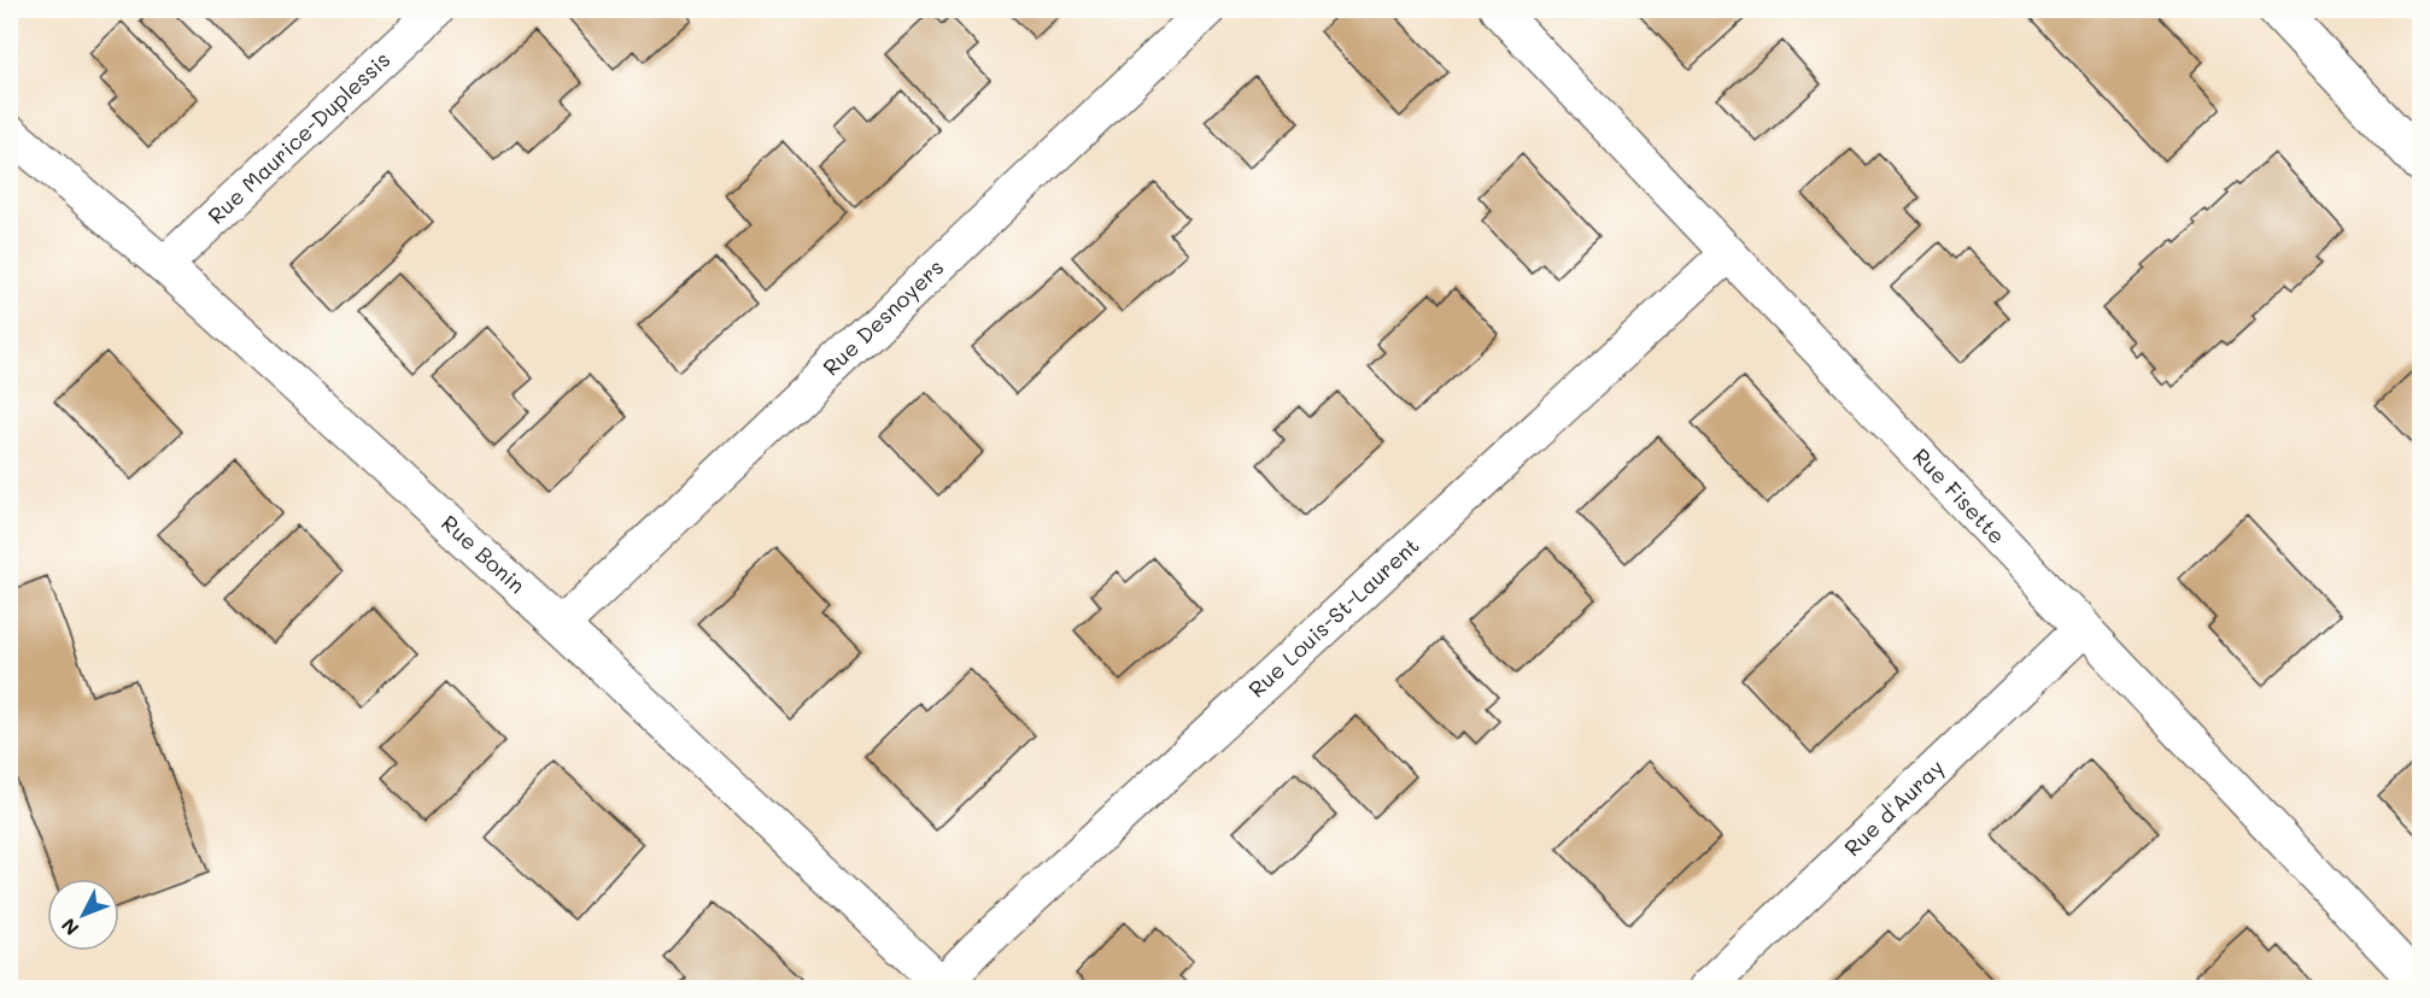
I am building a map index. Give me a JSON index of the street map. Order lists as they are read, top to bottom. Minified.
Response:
{"streets":{"street":["Rue Maurice-Duplessis","Rue Desnoyers","Rue Fisette","Rue Bonin","Rue Louis-St-Laurent","Rue d'Auray"]},"crossings":[["Rue Maurice-Duplessis","Rue Bonin"],["Rue Desnoyers","Rue Bonin"],["Rue Fisette","Rue Louis-St-Laurent"],["Rue Fisette","Rue d'Auray"],["Rue Bonin","Rue Louis-St-Laurent"]],"north":"bottom left"}
